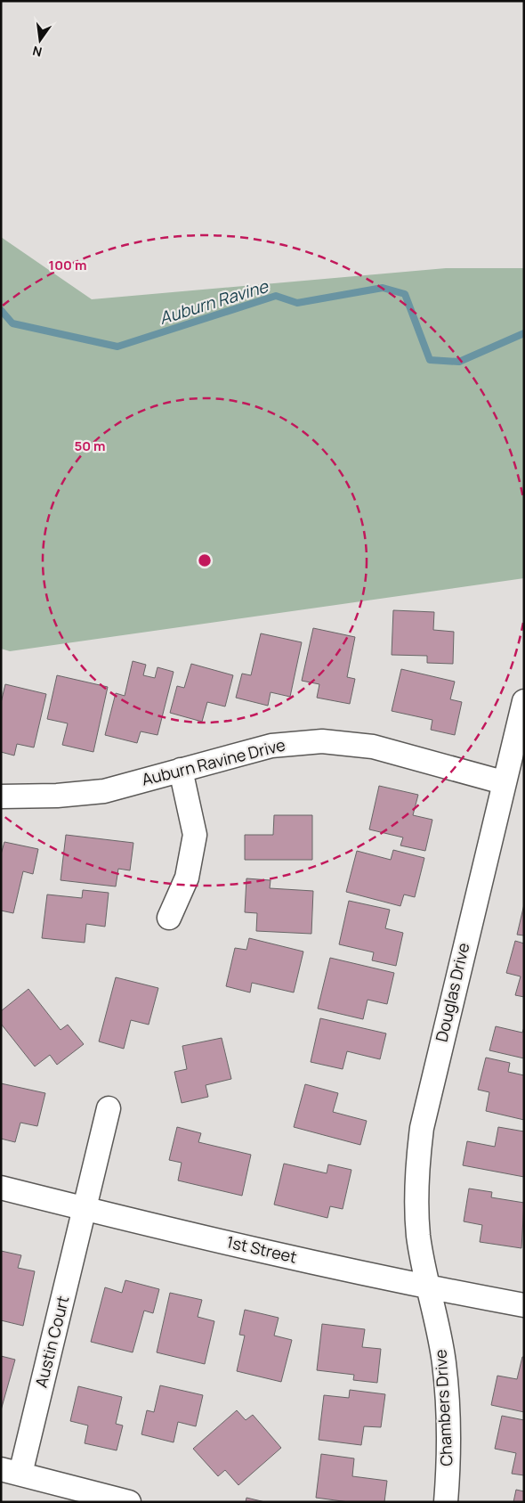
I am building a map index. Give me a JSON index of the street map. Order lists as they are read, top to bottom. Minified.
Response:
{"streets":{"street":["Auburn Ravine Drive","Douglas Drive","1st Street","Austin Court","Chambers Drive"]},"crossings":[["Auburn Ravine Drive","Douglas Drive"],["Douglas Drive","1st Street"],["Douglas Drive","Chambers Drive"],["1st Street","Austin Court"],["1st Street","Chambers Drive"]],"water":["Auburn Ravine"],"north":"bottom","rings":["100 m","50 m"]}
